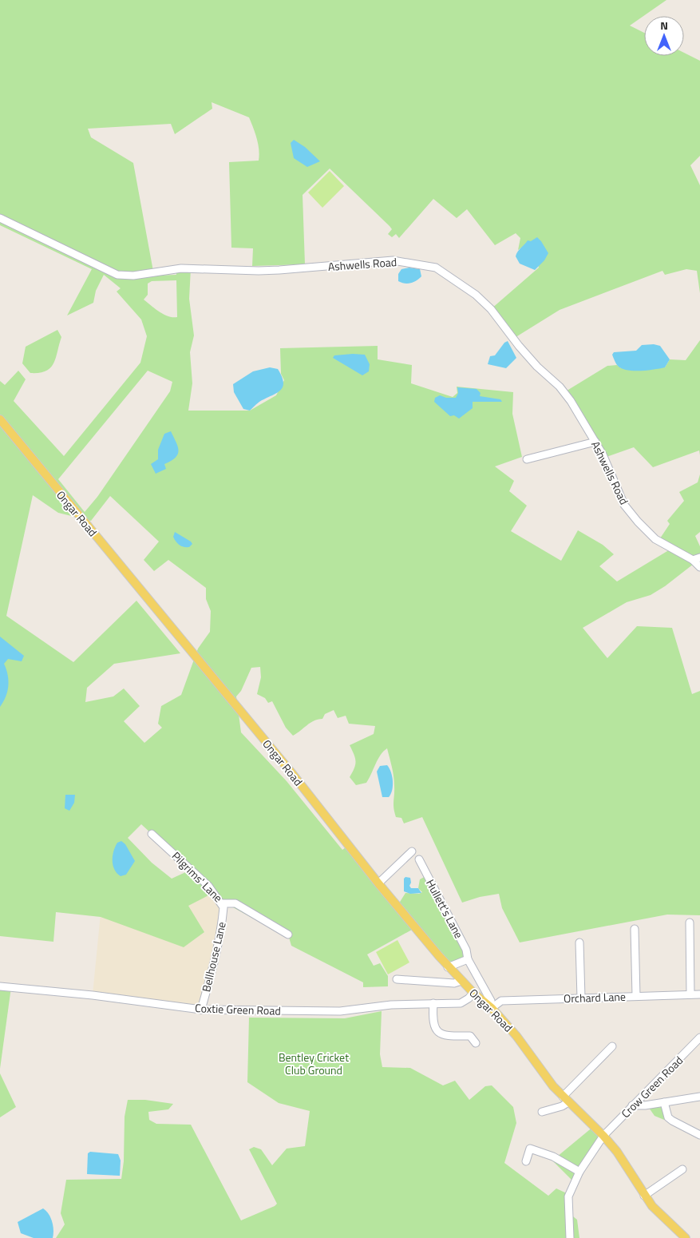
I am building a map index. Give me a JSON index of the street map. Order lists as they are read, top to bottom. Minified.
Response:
{"streets":{"main road":["Ongar Road"],"street":["Ashwells Road","Pilgrims' Lane","Hullett's Lane","Bellhouse Lane","Orchard Lane","Coxtie Green Road","Crow Green Road"]},"crossings":[["Ongar Road","Hullett's Lane"],["Ongar Road","Orchard Lane"],["Ongar Road","Coxtie Green Road"],["Ongar Road","Crow Green Road"],["Pilgrims' Lane","Bellhouse Lane"],["Hullett's Lane","Orchard Lane"],["Bellhouse Lane","Coxtie Green Road"]],"parks":["Bentley Cricket Club Ground"],"north":"top"}
